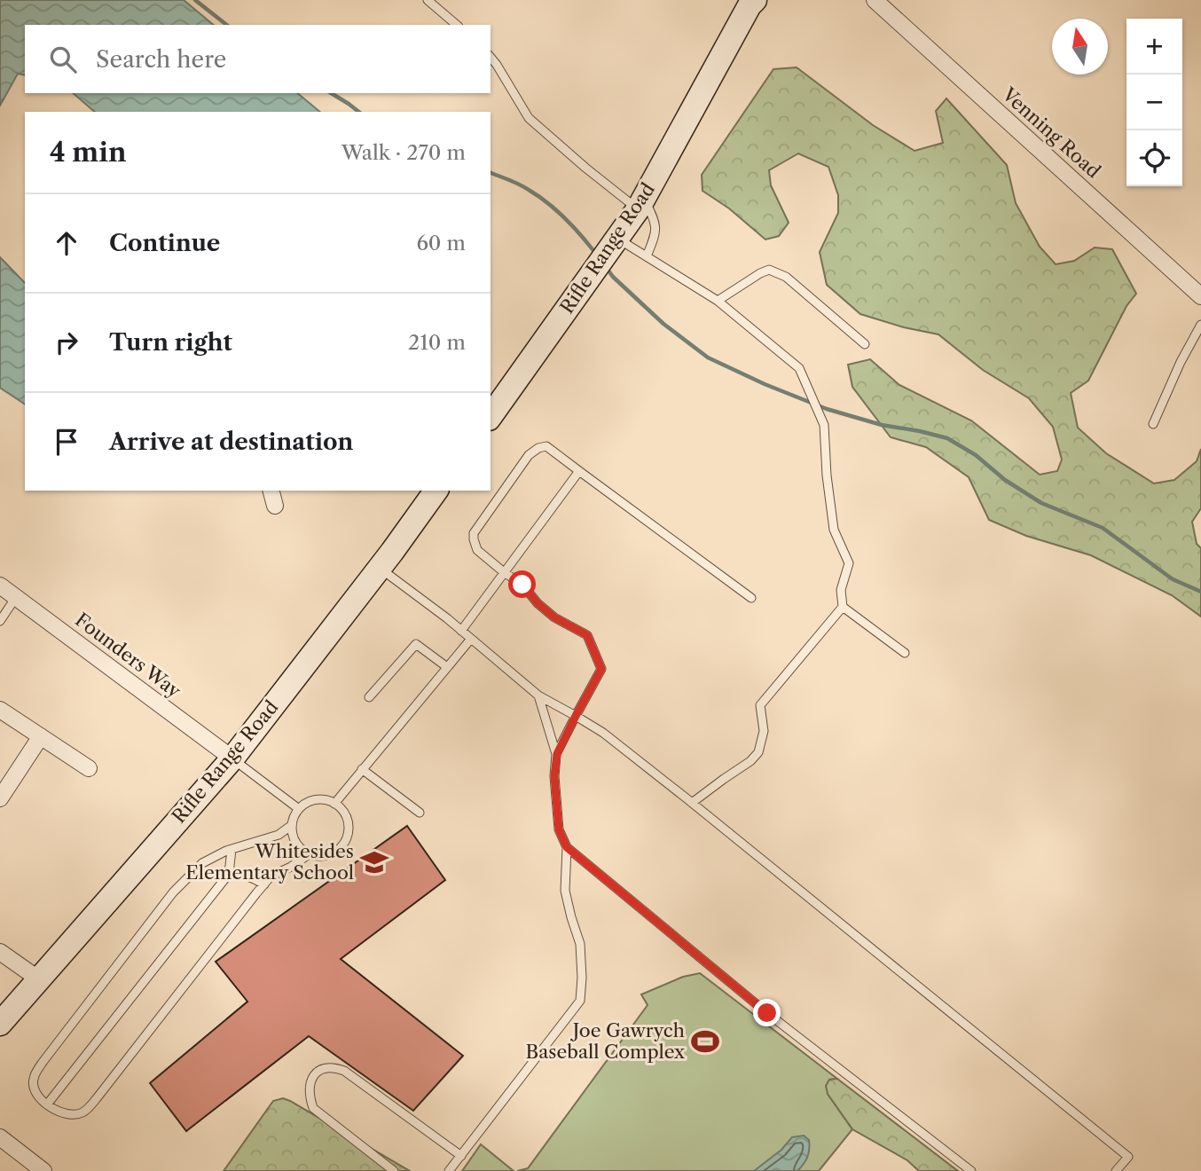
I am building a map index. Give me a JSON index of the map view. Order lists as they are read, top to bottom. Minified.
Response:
{"streets":{"main road":["Rifle Range Road"],"street":["Venning Road","Founders Way"]},"crossings":[["Rifle Range Road","Founders Way"]],"places":{"school or university":["Whitesides Elementary School"],"sports":["Joe Gawrych Baseball Complex"]},"north":"top","page":{"map_buttons":["+","−"],"search":"Search here","heading":["4 min","Walk · 270 m"],"list":[["Continue","60 m"],["Turn right","210 m"],"Arrive at destination"]}}
